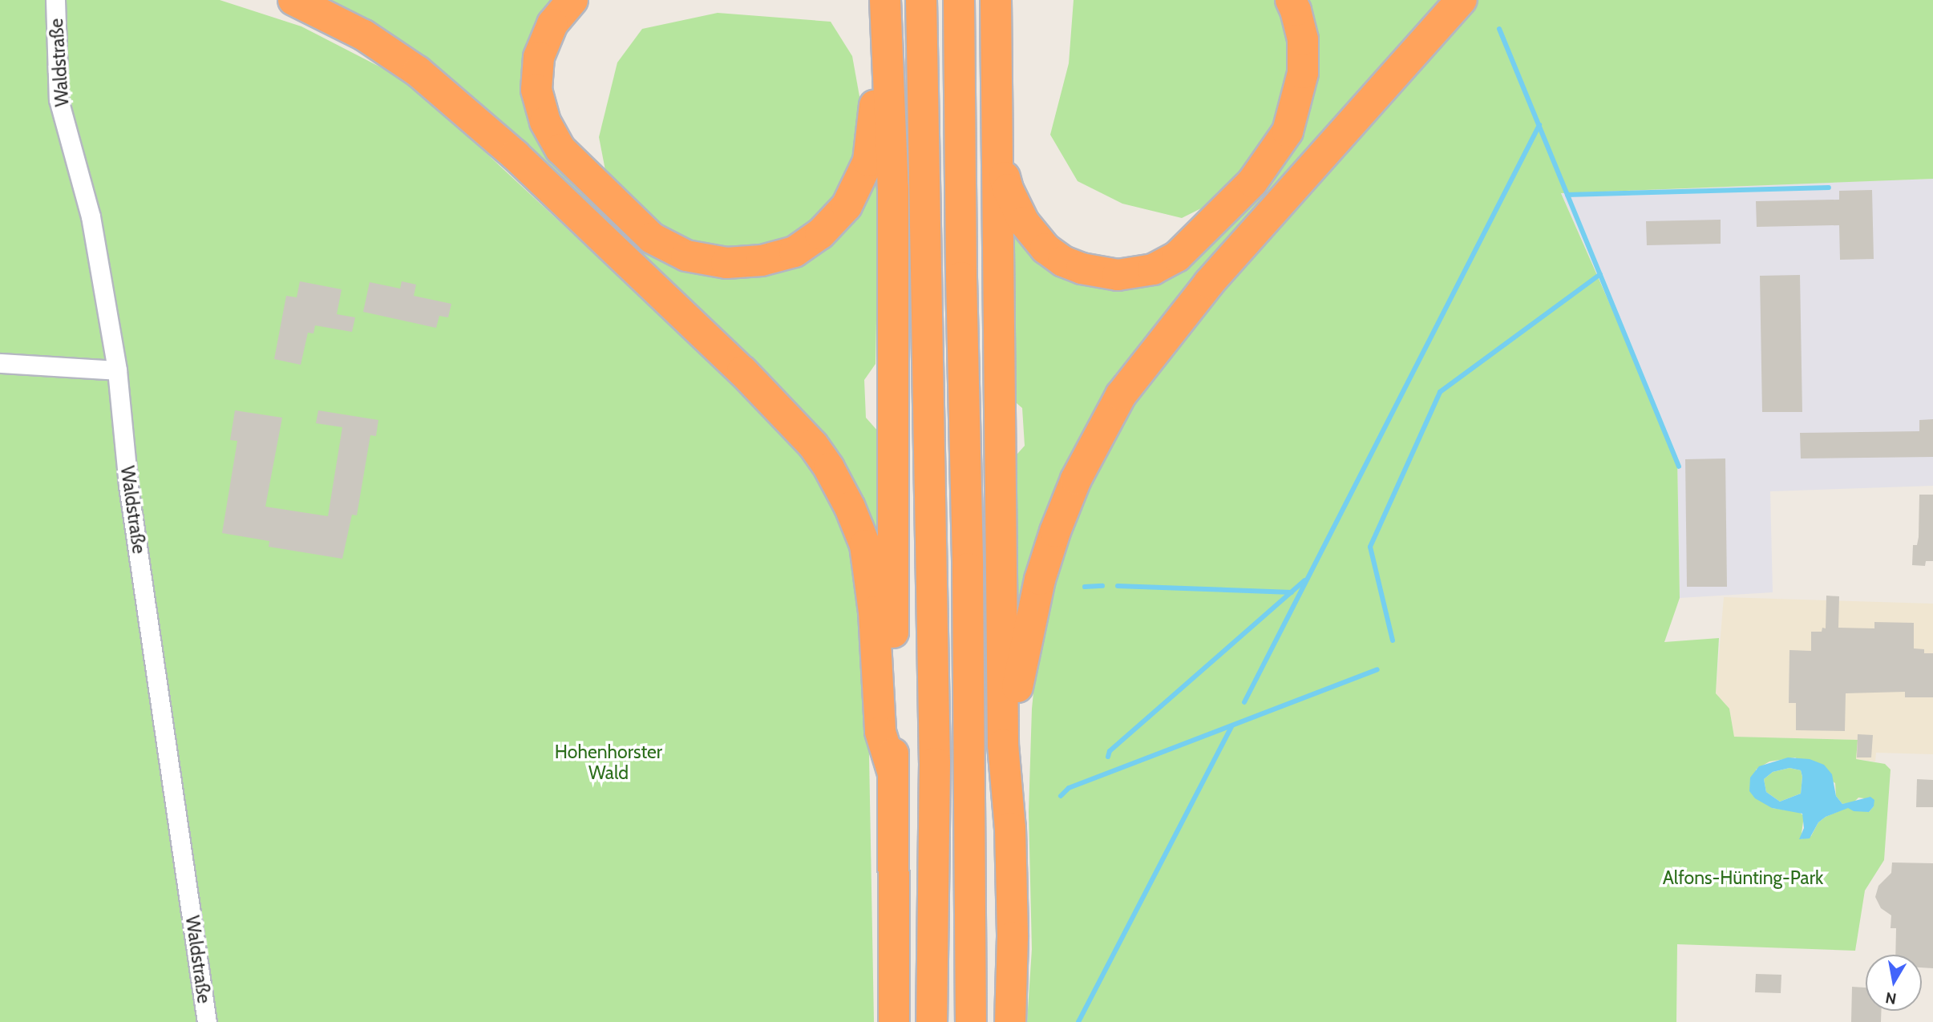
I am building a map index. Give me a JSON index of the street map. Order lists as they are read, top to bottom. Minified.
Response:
{"streets":{"street":["Waldstraße"]},"parks":["Hohenhorster Wald","Alfons-Hünting-Park"],"north":"bottom"}
